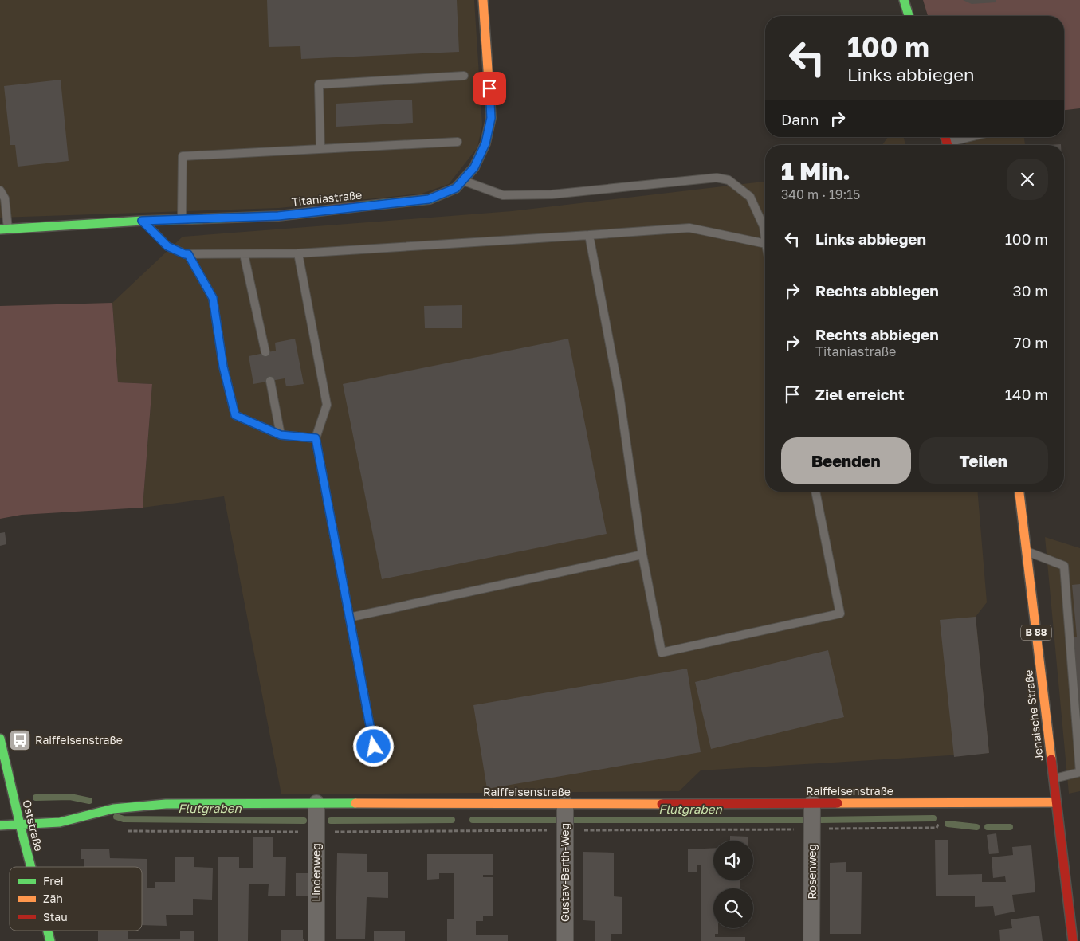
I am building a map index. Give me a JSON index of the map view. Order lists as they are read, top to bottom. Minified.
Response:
{"streets":{"street":["Titaniastraße","B 88","Jenaische Straße","Raiffeisenstraße","Oststraße","Rosenweg","Lindenweg","Gustav-Barth-Weg"]},"crossings":[["Jenaische Straße","Raiffeisenstraße"],["Raiffeisenstraße","Oststraße"],["Raiffeisenstraße","Rosenweg"],["Raiffeisenstraße","Lindenweg"],["Raiffeisenstraße","Gustav-Barth-Weg"]],"water":["Flutgraben"],"places":{"bus stop":["Raiffeisenstraße"]},"legend":["Frei","Zäh","Stau"],"page":{"turn":["100 m","Links abbiegen"],"then":"Dann","heading":["1 Min.","340 m · 19:15"],"list":[{"name":"Links abbiegen","value":"100 m"},{"name":"Rechts abbiegen","value":"30 m"},{"name":"Rechts abbiegen","note":"Titaniastraße","value":"70 m"},{"name":"Ziel erreicht","value":"140 m"}],"buttons":["Beenden","Teilen"]}}
